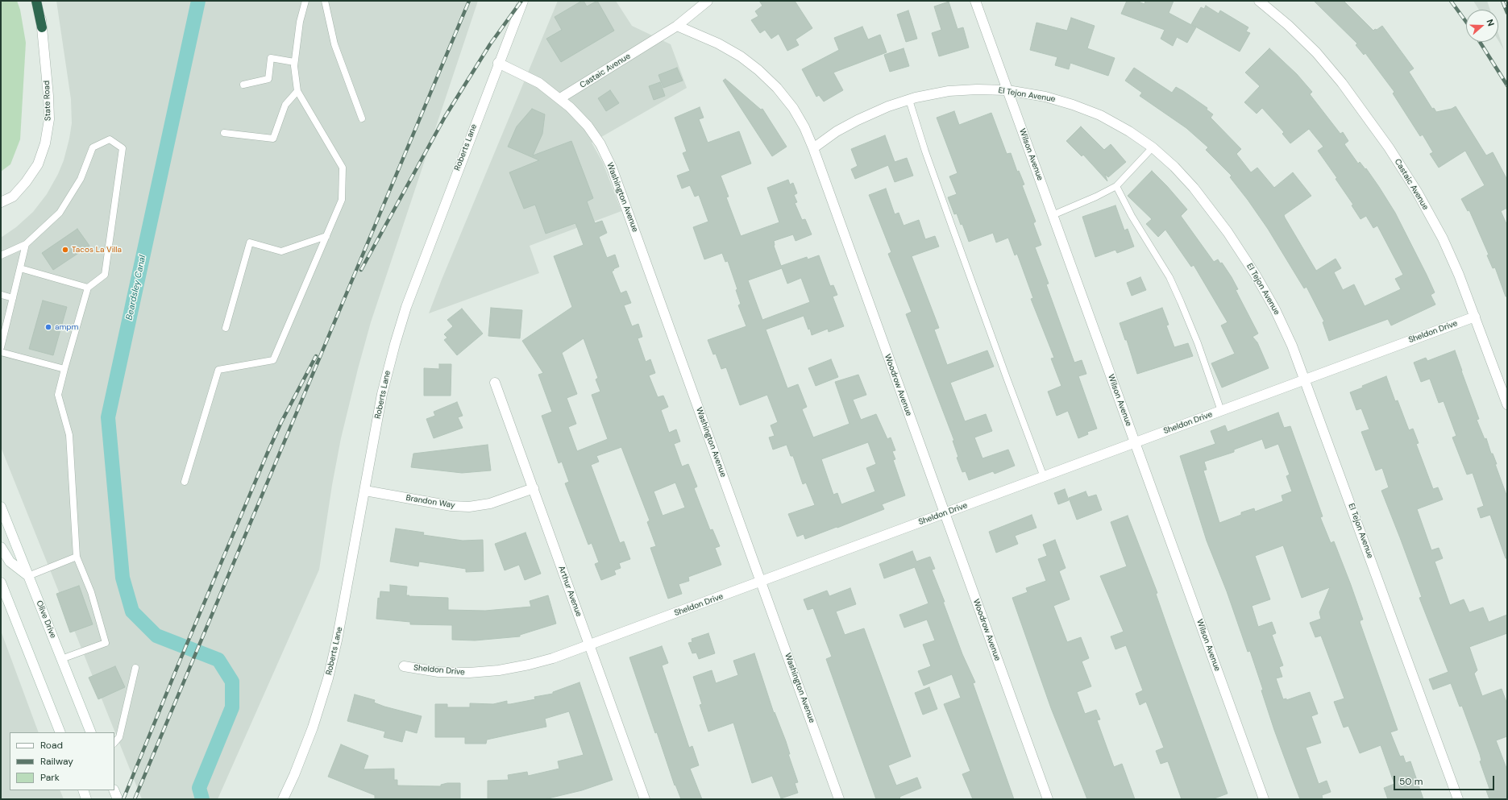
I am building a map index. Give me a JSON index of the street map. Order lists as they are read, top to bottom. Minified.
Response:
{"streets":{"street":["Castaic Avenue","El Tejon Avenue","State Road","Roberts Lane","Wilson Avenue","Washington Avenue","Sheldon Drive","Woodrow Avenue","Brandon Way","Arthur Avenue","Olive Drive"]},"crossings":[["Castaic Avenue","Washington Avenue"],["Castaic Avenue","Sheldon Drive"],["Castaic Avenue","Woodrow Avenue"],["El Tejon Avenue","Wilson Avenue"],["El Tejon Avenue","Sheldon Drive"],["El Tejon Avenue","Woodrow Avenue"],["Roberts Lane","Brandon Way"],["Wilson Avenue","Sheldon Drive"],["Washington Avenue","Sheldon Drive"],["Sheldon Drive","Woodrow Avenue"],["Sheldon Drive","Arthur Avenue"],["Brandon Way","Arthur Avenue"]],"water":["Beardsley Canal"],"places":["Tacos La Villa","ampm"],"legend":["Road","Railway","Park"],"scale_bar":"50 m","north":"right"}
